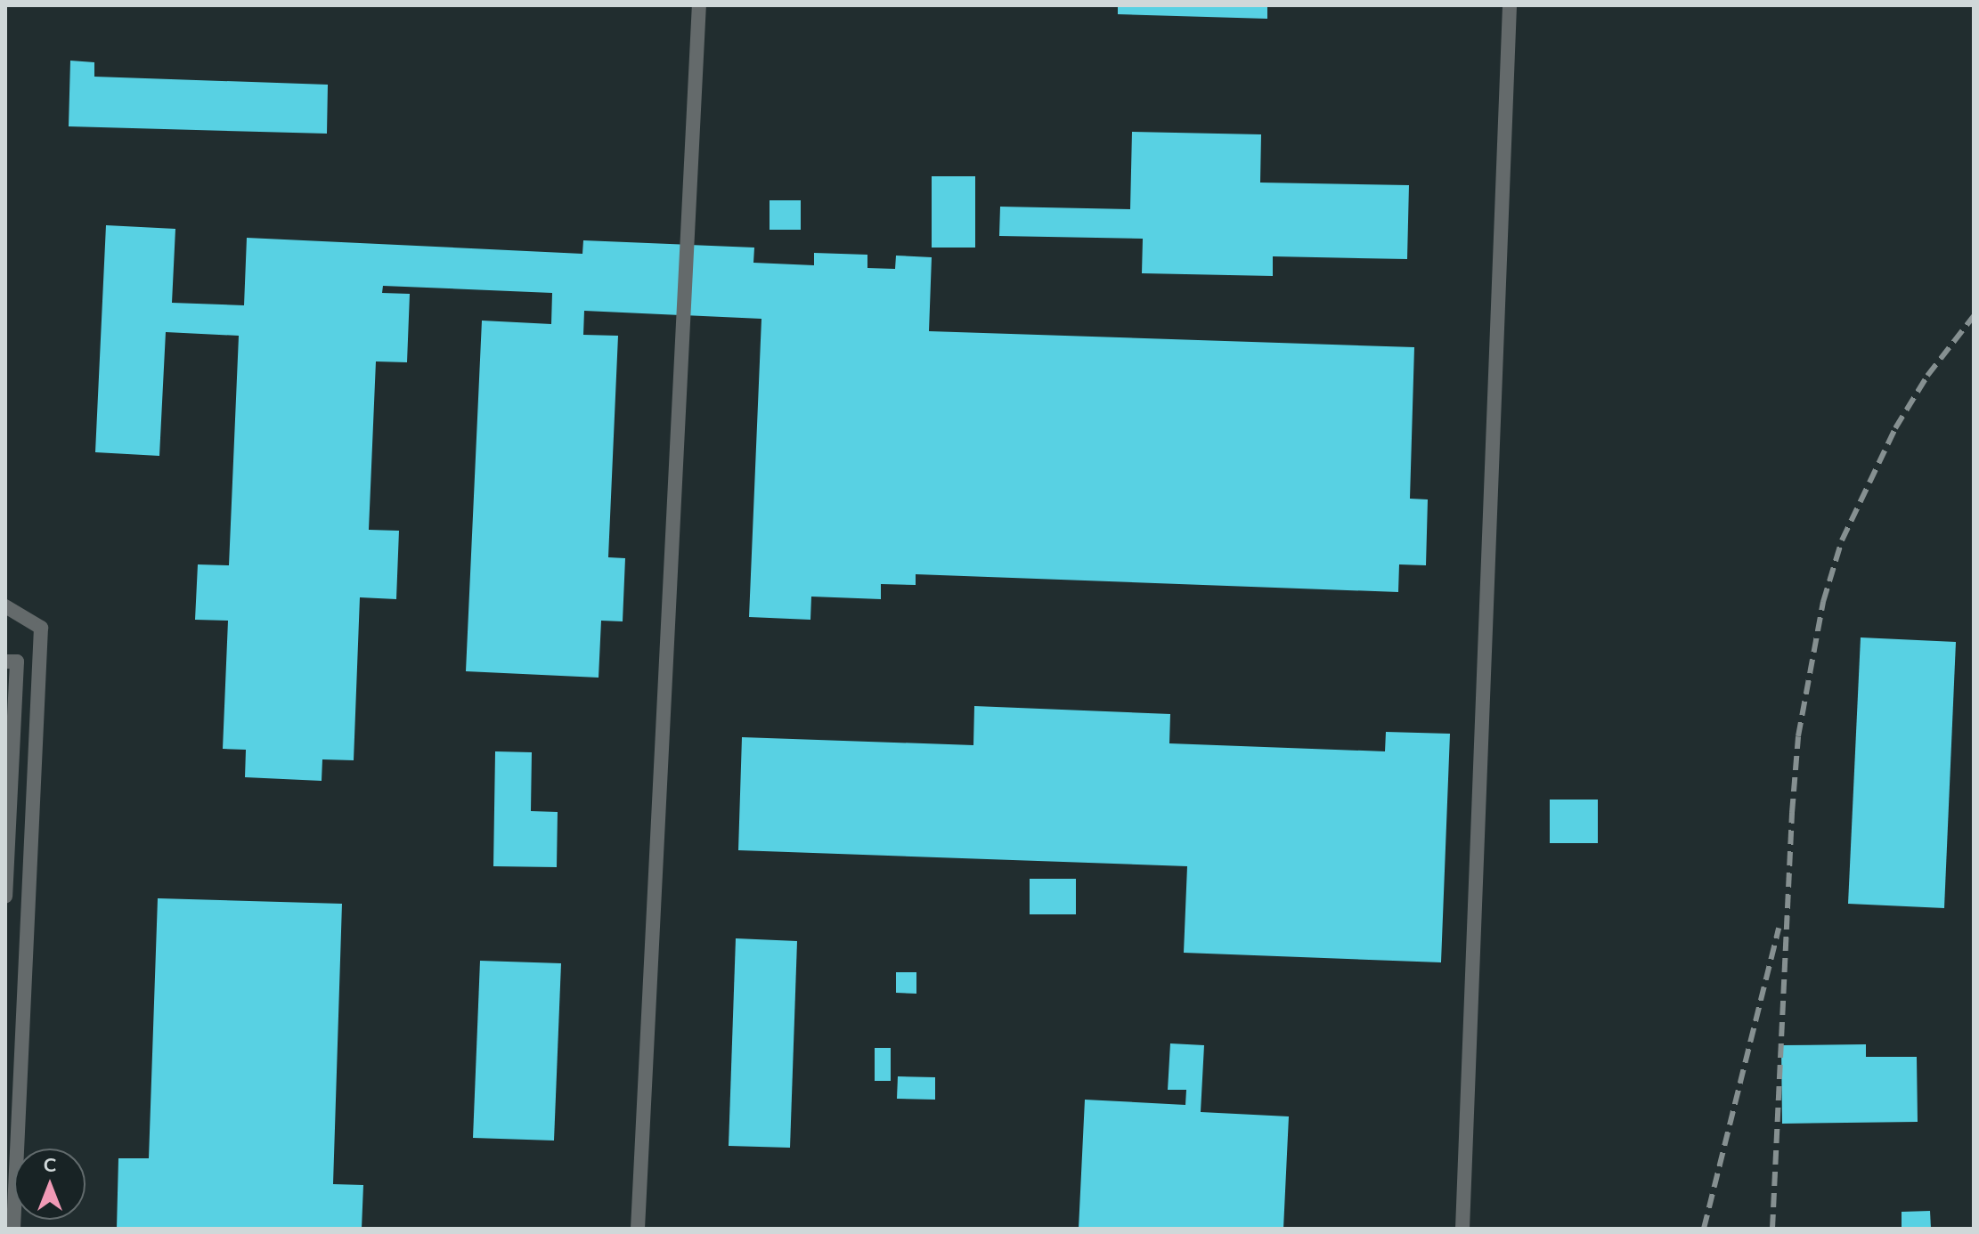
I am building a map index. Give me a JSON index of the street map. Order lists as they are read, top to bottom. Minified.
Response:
{"north":"top"}
